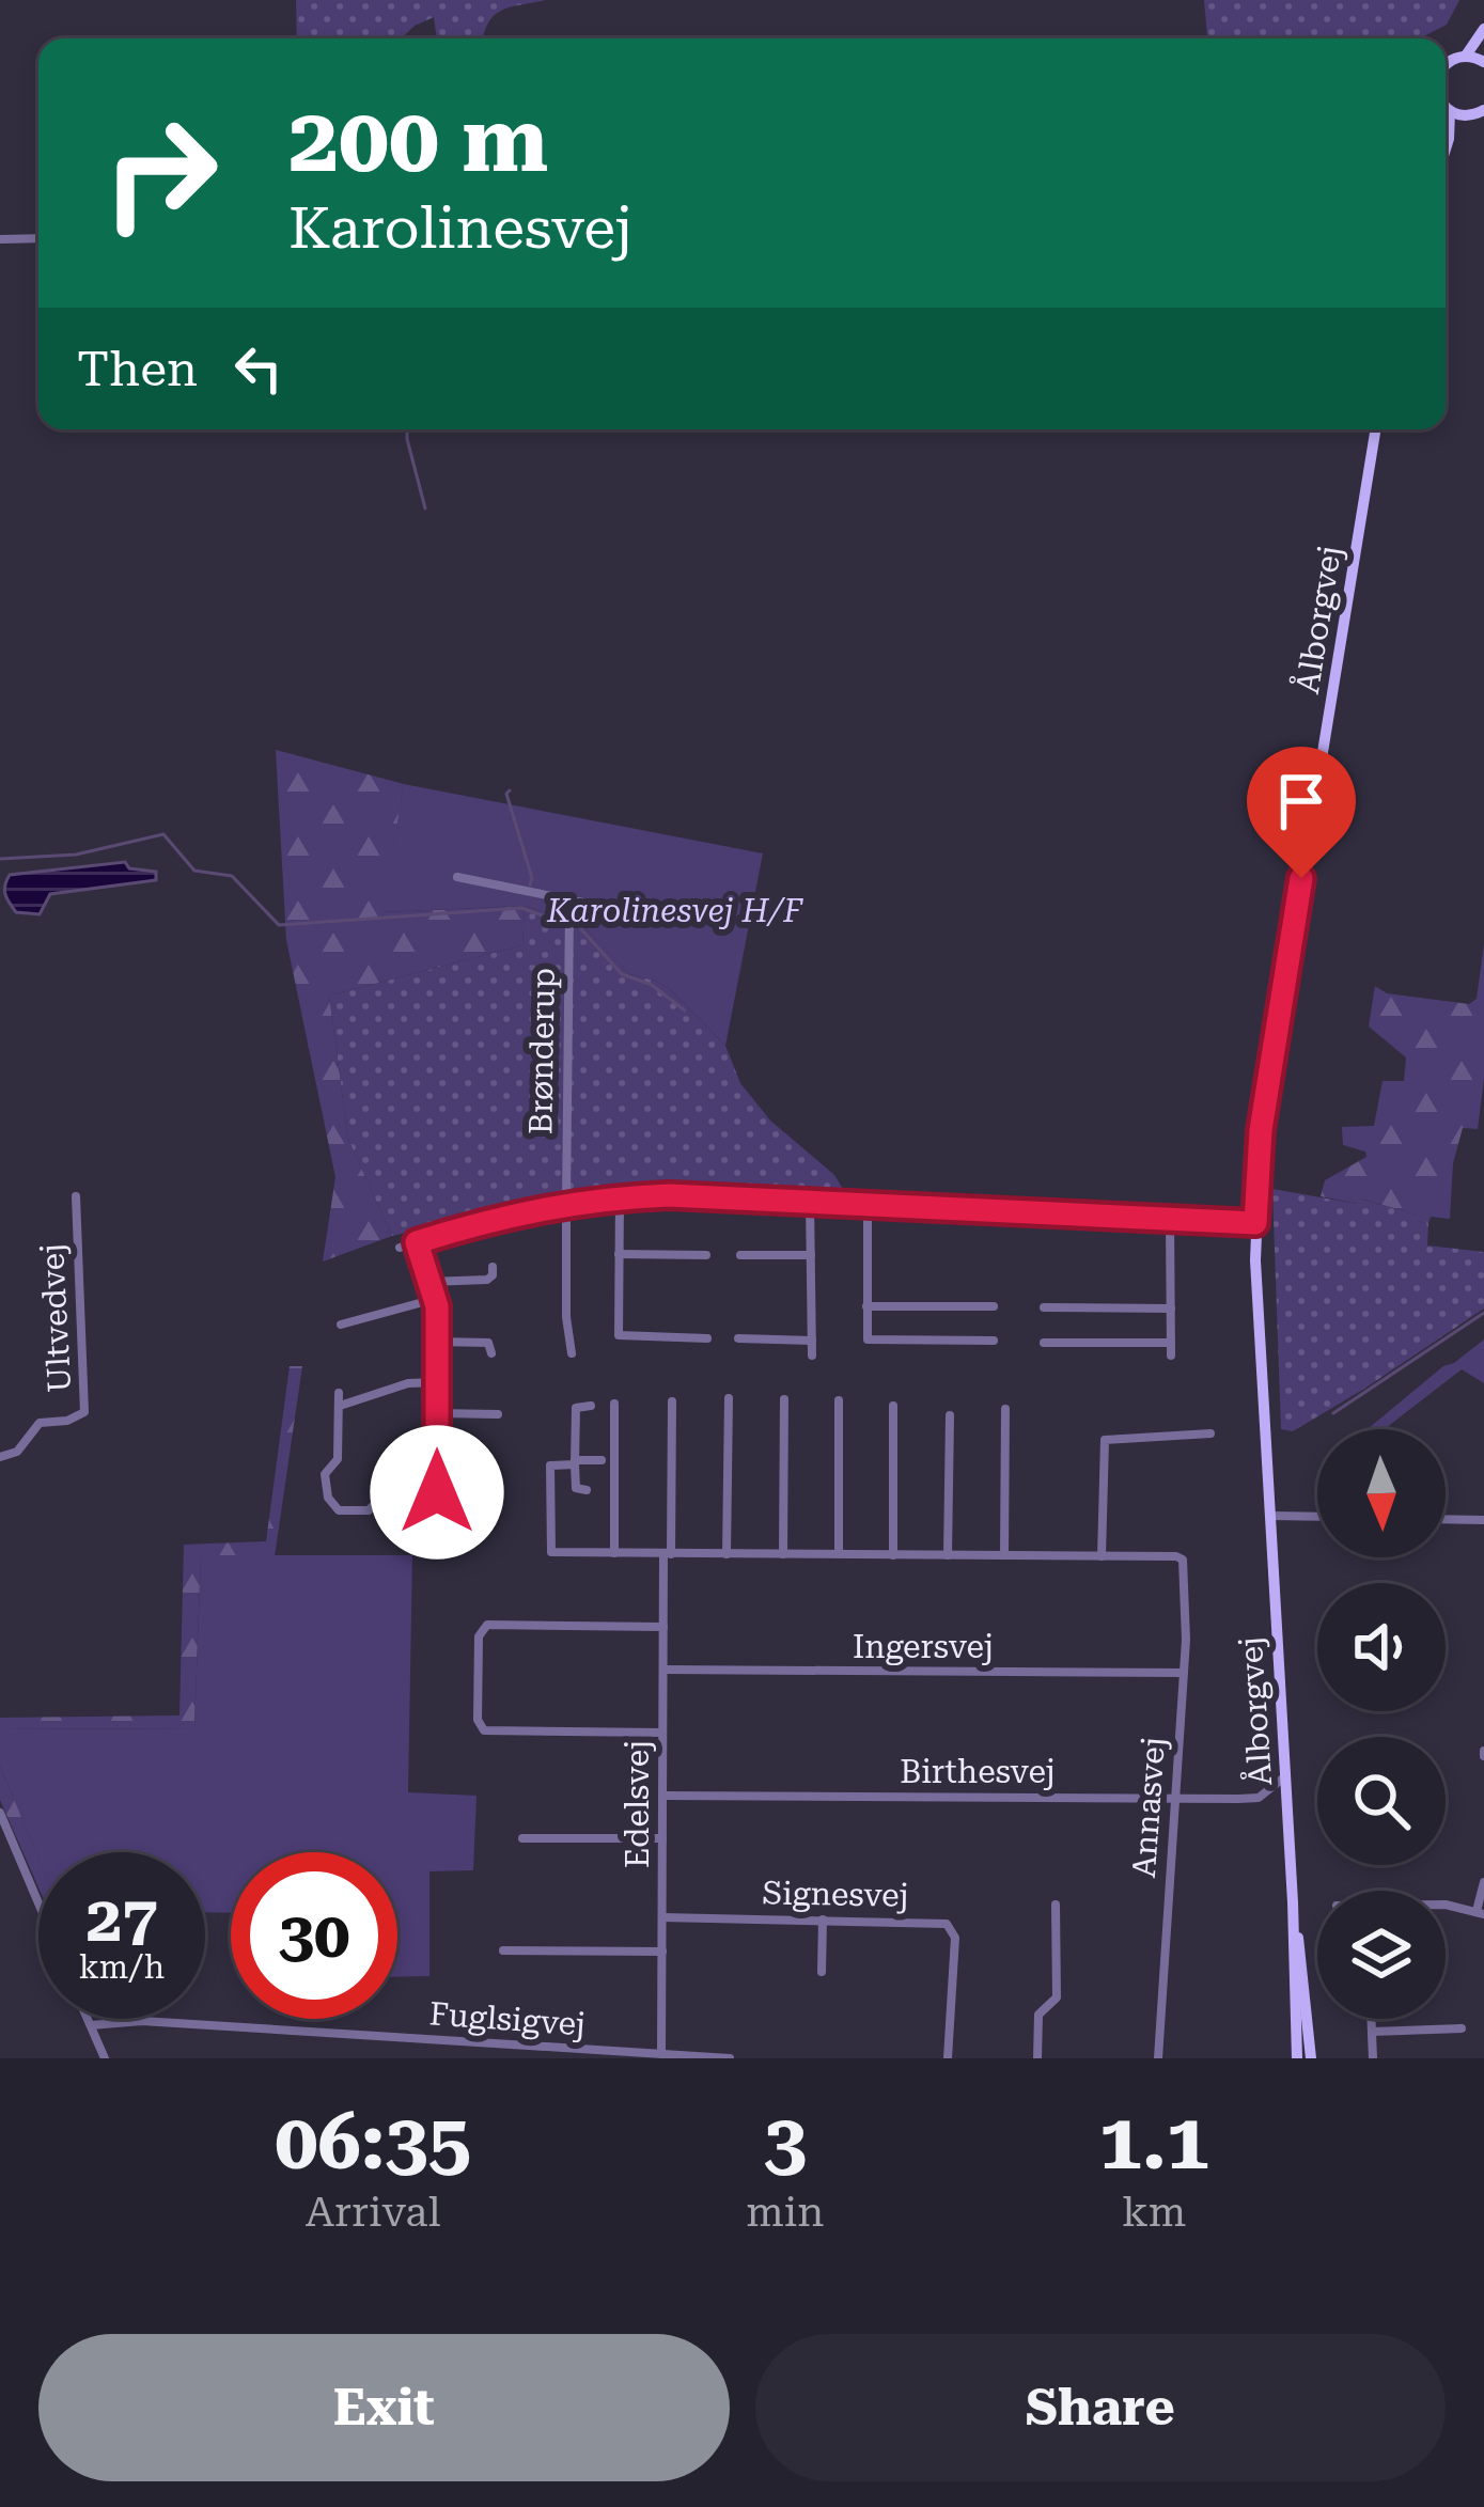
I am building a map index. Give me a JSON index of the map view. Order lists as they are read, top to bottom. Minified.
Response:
{"streets":{"main road":["Ålborgvej"],"street":["Brønderup","Ultvedvej","Ingersvej","Birthesvej","Edelsvej","Annasvej","Signesvej","Fuglsigvej"]},"crossings":[["Ålborgvej","Birthesvej"],["Ingersvej","Edelsvej"],["Ingersvej","Annasvej"],["Birthesvej","Edelsvej"],["Birthesvej","Annasvej"],["Edelsvej","Signesvej"],["Edelsvej","Fuglsigvej"]],"parks":["Karolinesvej H/F"],"north":"bottom","page":{"turn":["200 m","Karolinesvej"],"then":"Then","speed":"27 km/h","limit":"30","eta":["06:35","Arrival","3","min","1.1","km"],"buttons":["Exit","Share"]}}
